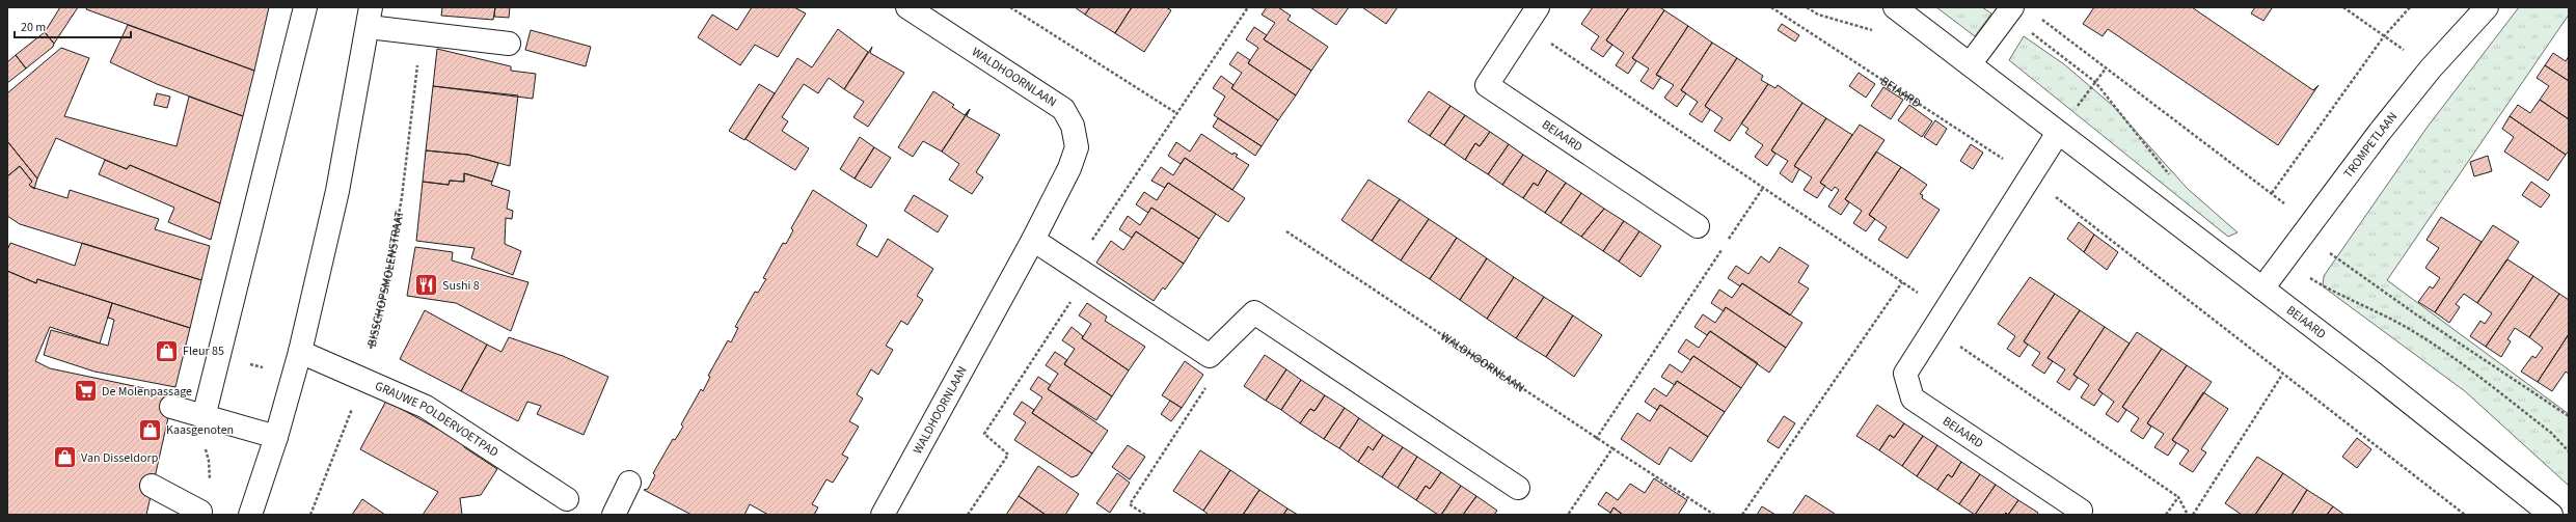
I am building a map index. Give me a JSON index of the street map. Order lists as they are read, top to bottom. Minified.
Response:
{"streets":{"street":["WALDHOORNLAAN","BEIAARD","TROMPETLAAN","GRAUWE POLDERVOETPAD"],"path":["BISSCHOPSMOLENSTRAAT"]},"crossings":[["BEIAARD","TROMPETLAAN"],["BISSCHOPSMOLENSTRAAT","GRAUWE POLDERVOETPAD"]],"places":{"restaurant":["Sushi 8"],"shop":["Fleur 85","Kaasgenoten","Van Disseldorp"],"supermarket":["De Molenpassage"]},"scale_bar":"20 m"}
